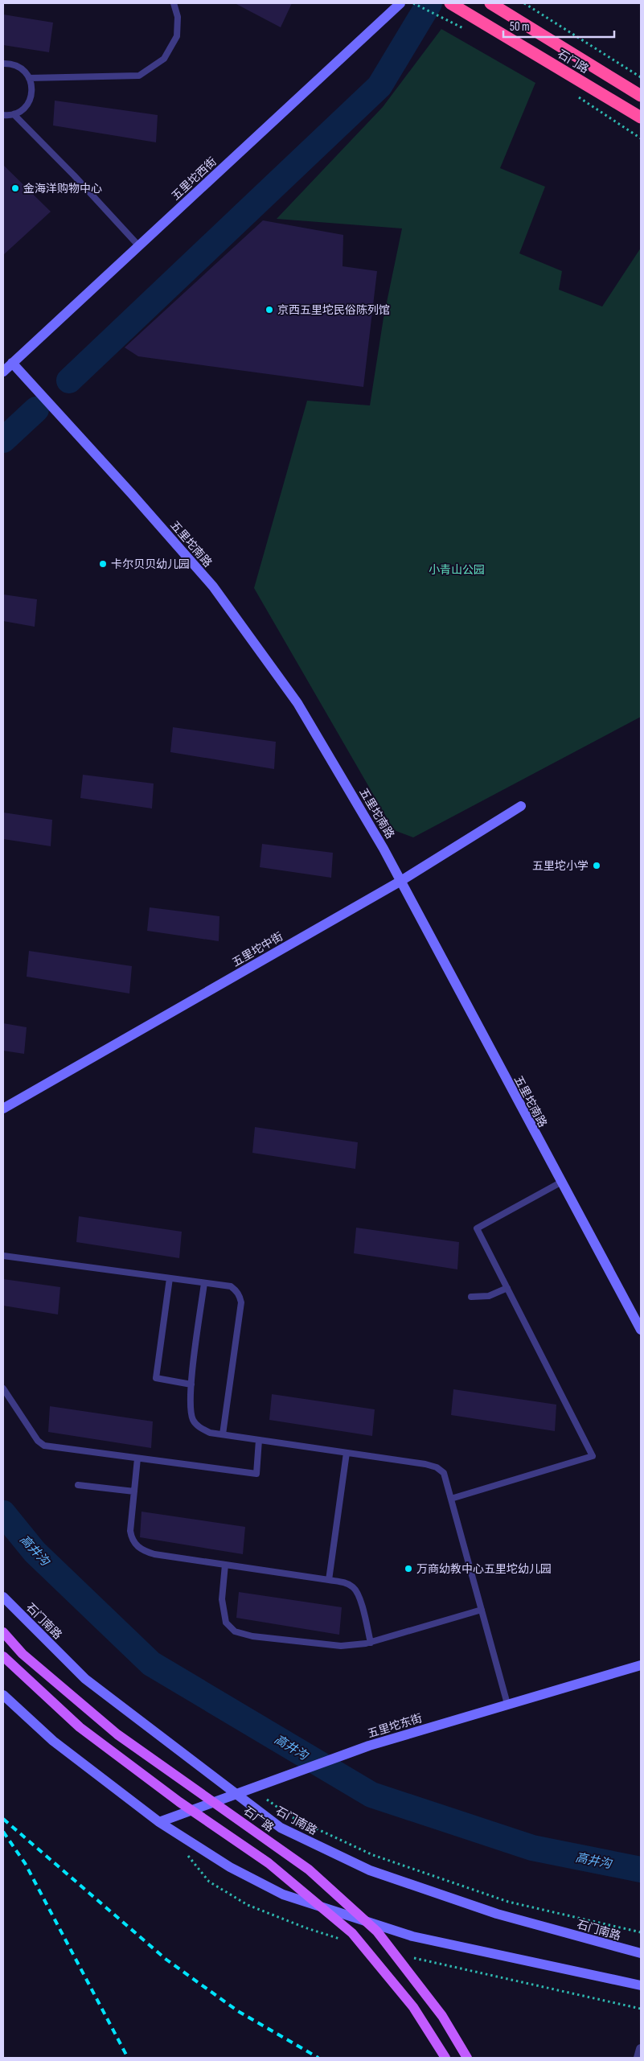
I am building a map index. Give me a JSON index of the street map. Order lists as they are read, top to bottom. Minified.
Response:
{"streets":{"highway":["石门路"],"main road":["石广路"],"street":["五里坨西街","五里坨南路","五里坨中街","石门南路","五里坨东街"]},"crossings":[["五里坨西街","五里坨南路"],["五里坨南路","五里坨中街"],["石门南路","五里坨东街"]],"water":["高井沟"],"parks":["小青山公园"],"places":["金海洋购物中心","京西五里坨民俗陈列馆","卡尔贝贝幼儿园","五里坨小学","万商幼教中心五里坨幼儿园"],"scale_bar":"50 m"}
